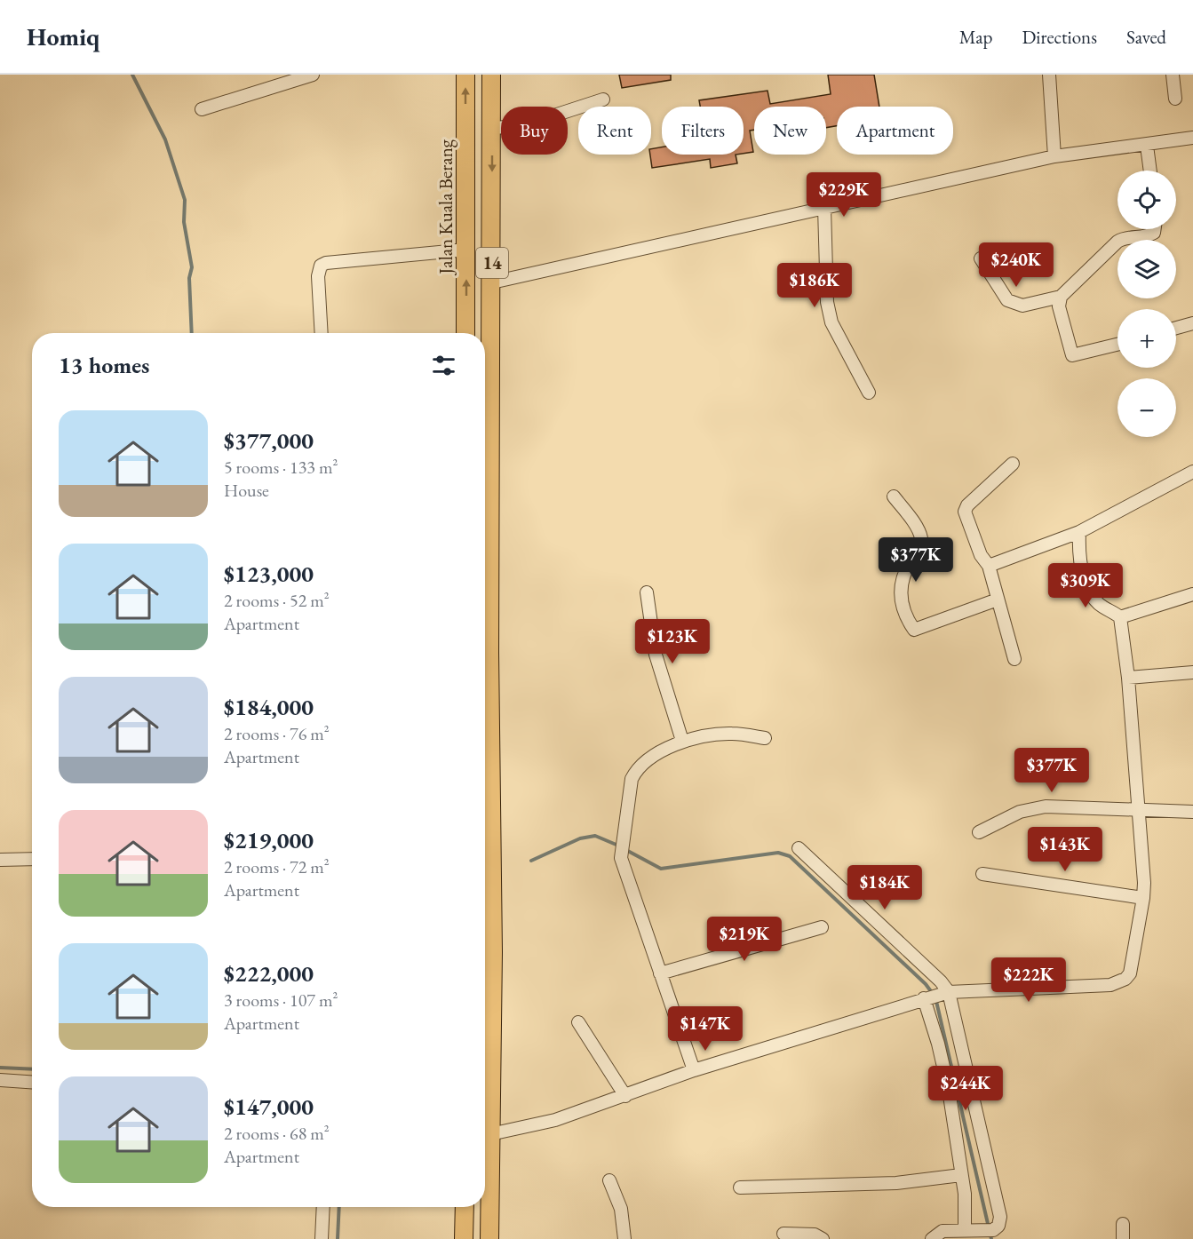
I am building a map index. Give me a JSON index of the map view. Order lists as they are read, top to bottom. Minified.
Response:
{"streets":{"highway":["Jalan Kuala Berang","14"]},"page":{"header":"Homiq","nav":["Map","Directions","Saved"],"chip":["Buy","Rent","Filters","New","Apartment"],"map_buttons":["+","−"],"price":["$229K","$240K","$186K","$377K","$309K","$123K","$377K","$143K","$184K","$219K","$222K","$147K","$244K"],"heading":"13 homes","list":[{"name":"$377,000","note":"5 rooms · 133 m² · House"},{"name":"$123,000","note":"2 rooms · 52 m² · Apartment"},{"name":"$184,000","note":"2 rooms · 76 m² · Apartment"},{"name":"$219,000","note":"2 rooms · 72 m² · Apartment"},{"name":"$222,000","note":"3 rooms · 107 m² · Apartment"},{"name":"$147,000","note":"2 rooms · 68 m² · Apartment"}]}}
